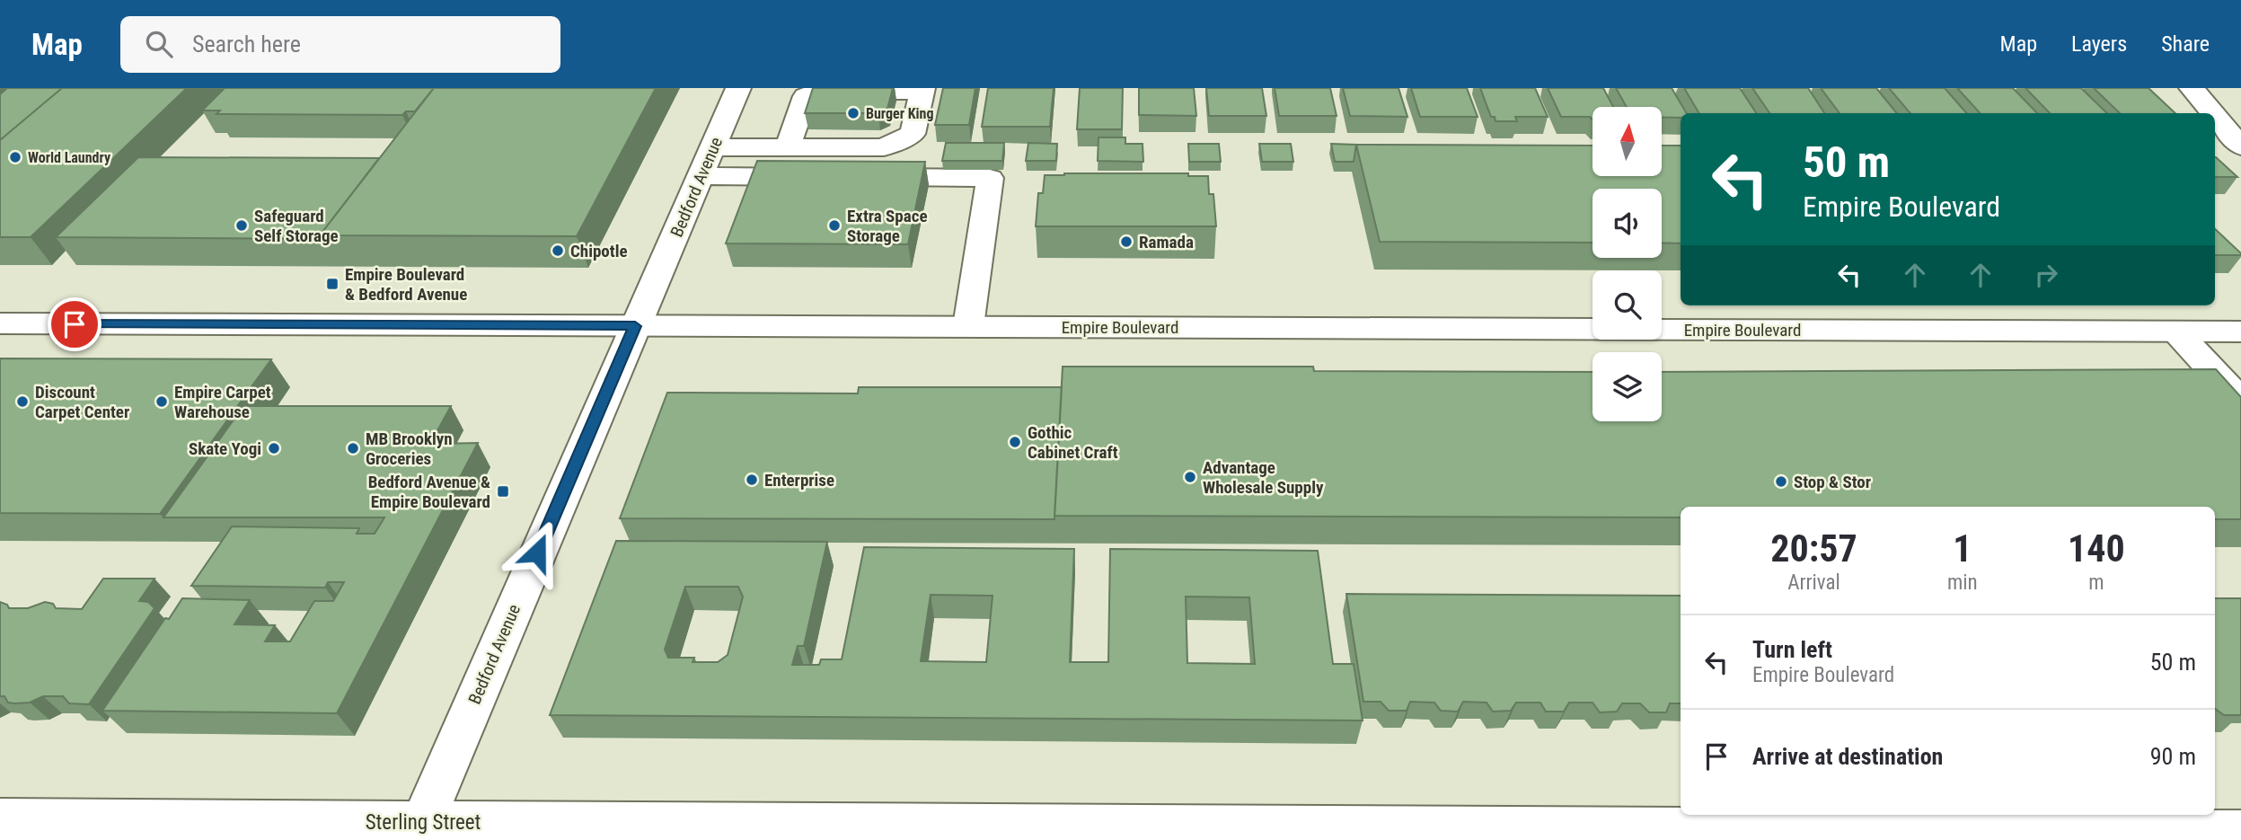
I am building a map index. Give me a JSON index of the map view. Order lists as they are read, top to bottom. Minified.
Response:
{"streets":{"street":["Bedford Avenue","Empire Boulevard","Sterling Street"]},"crossings":[["Bedford Avenue","Empire Boulevard"],["Bedford Avenue","Sterling Street"]],"places":{"other":["Burger King","World Laundry","Safeguard Self Storage","Extra Space Storage","Ramada","Chipotle","Discount Carpet Center","Empire Carpet Warehouse","Gothic Cabinet Craft","Skate Yogi","MB Brooklyn Groceries","Advantage Wholesale Supply","Enterprise","Stop & Stor"],"transit":["Empire Boulevard & Bedford Avenue","Bedford Avenue & Empire Boulevard"]},"north":"top","page":{"header":"Map","search":"Search here","nav":["Map","Layers","Share"],"turn":["50 m","Empire Boulevard"],"eta":["20:57","Arrival","1","min","140","m"],"list":[{"name":"Turn left","note":"Empire Boulevard","value":"50 m"},{"name":"Arrive at destination","value":"90 m"}]}}
